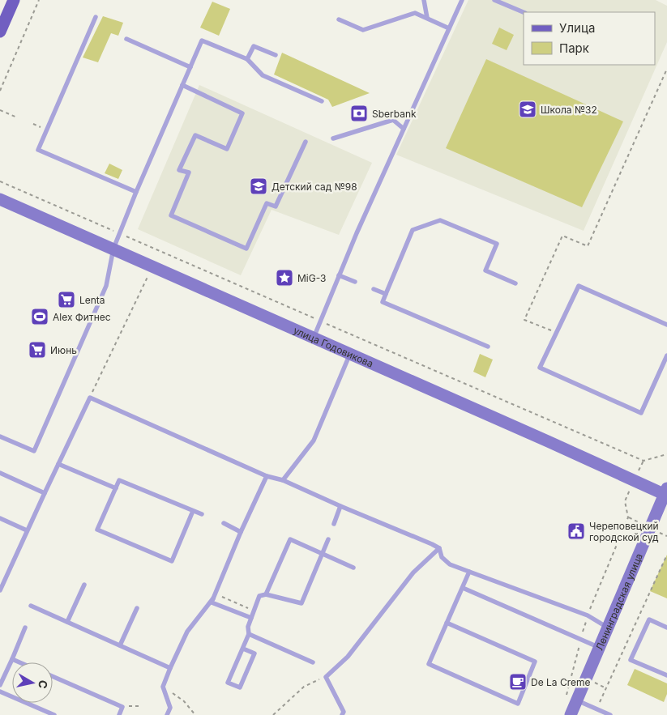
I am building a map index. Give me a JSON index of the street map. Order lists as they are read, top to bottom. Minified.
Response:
{"streets":{"street":["улица Годовикова","Ленинградская улица"]},"crossings":[["улица Годовикова","Ленинградская улица"]],"places":{"school or university":["Школа №32","Детский сад №98"],"bank":["Sberbank"],"place":["MiG-3"],"supermarket":["Lenta","Июнь"],"sports":["Alex Фитнес"],"public building":["Череповецкий городской суд"],"cafe":["De La Creme"]},"legend":["Улица","Парк"],"north":"right"}
